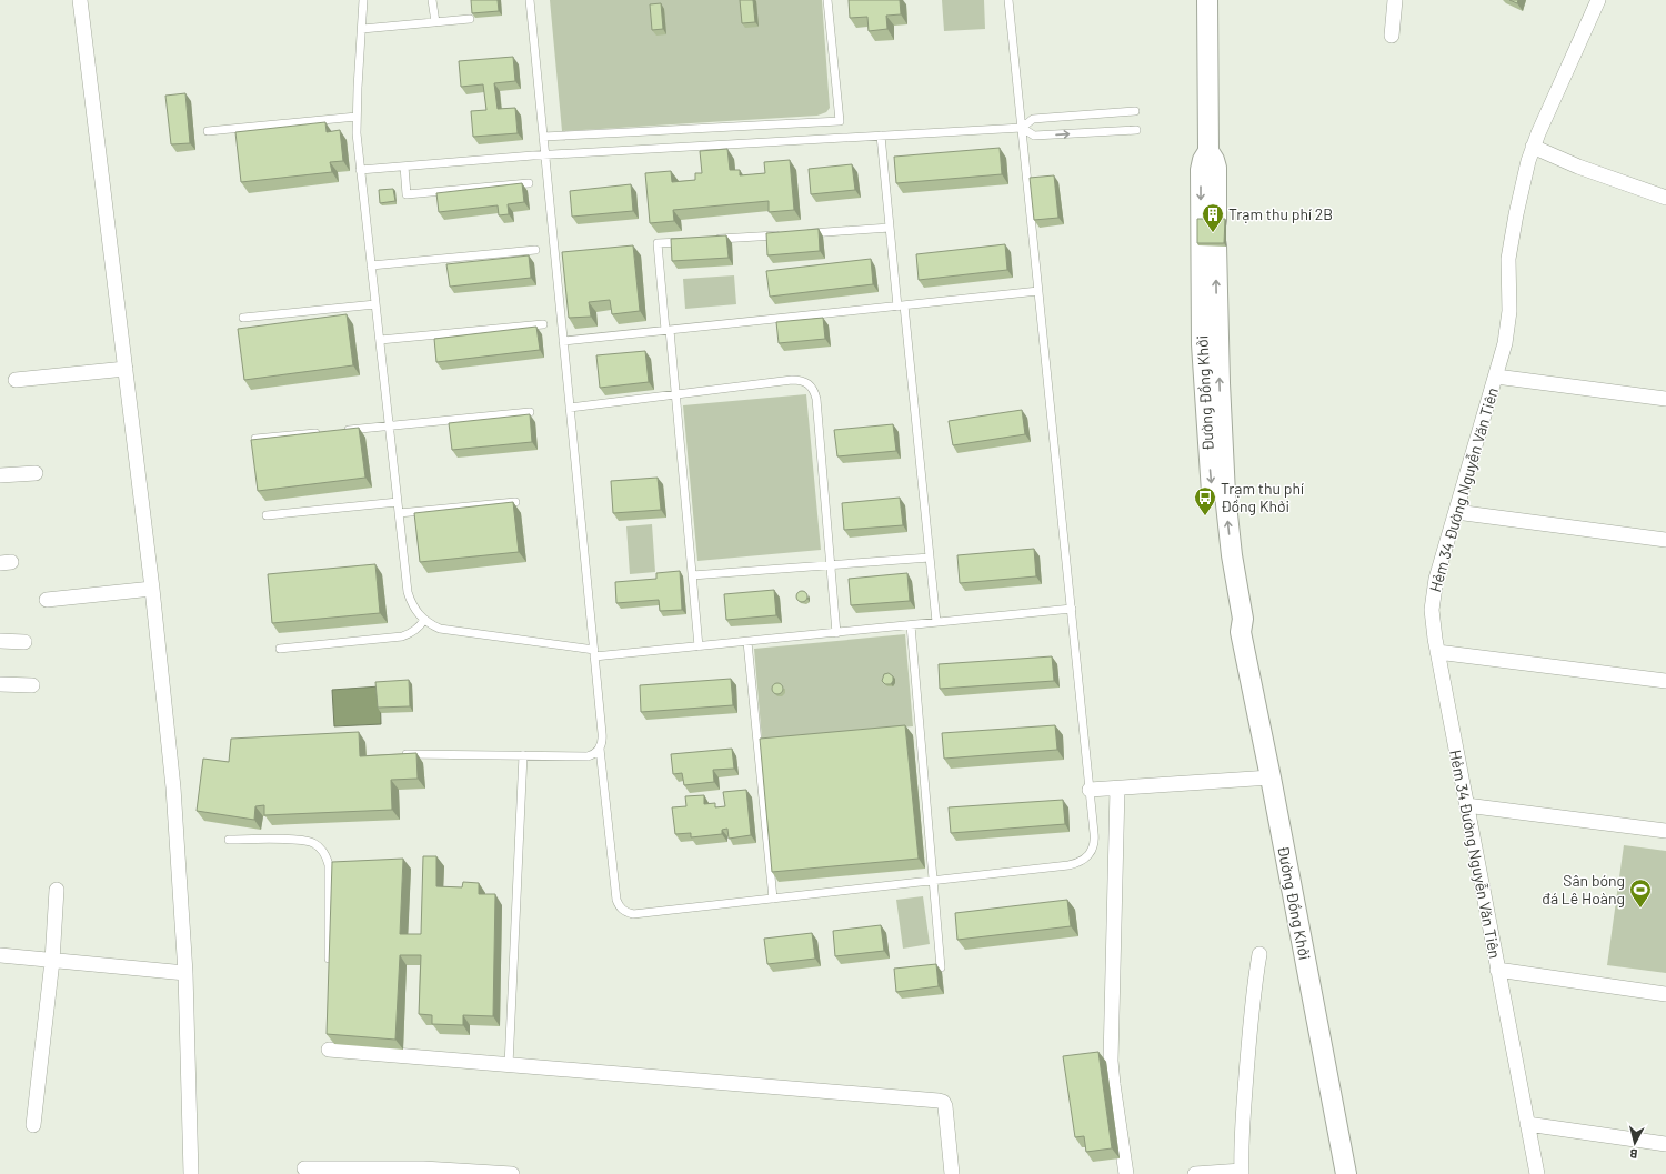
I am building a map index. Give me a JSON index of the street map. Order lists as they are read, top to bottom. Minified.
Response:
{"streets":{"main road":["Đường Đồng Khởi"],"street":["Hẻm 34 Đường Nguyễn Văn Tiên"]},"places":{"building":["Trạm thu phí 2B"],"bus stop":["Trạm thu phí Đồng Khởi"],"sports":["Sân bóng đá Lê Hoàng"]},"north":"bottom"}
